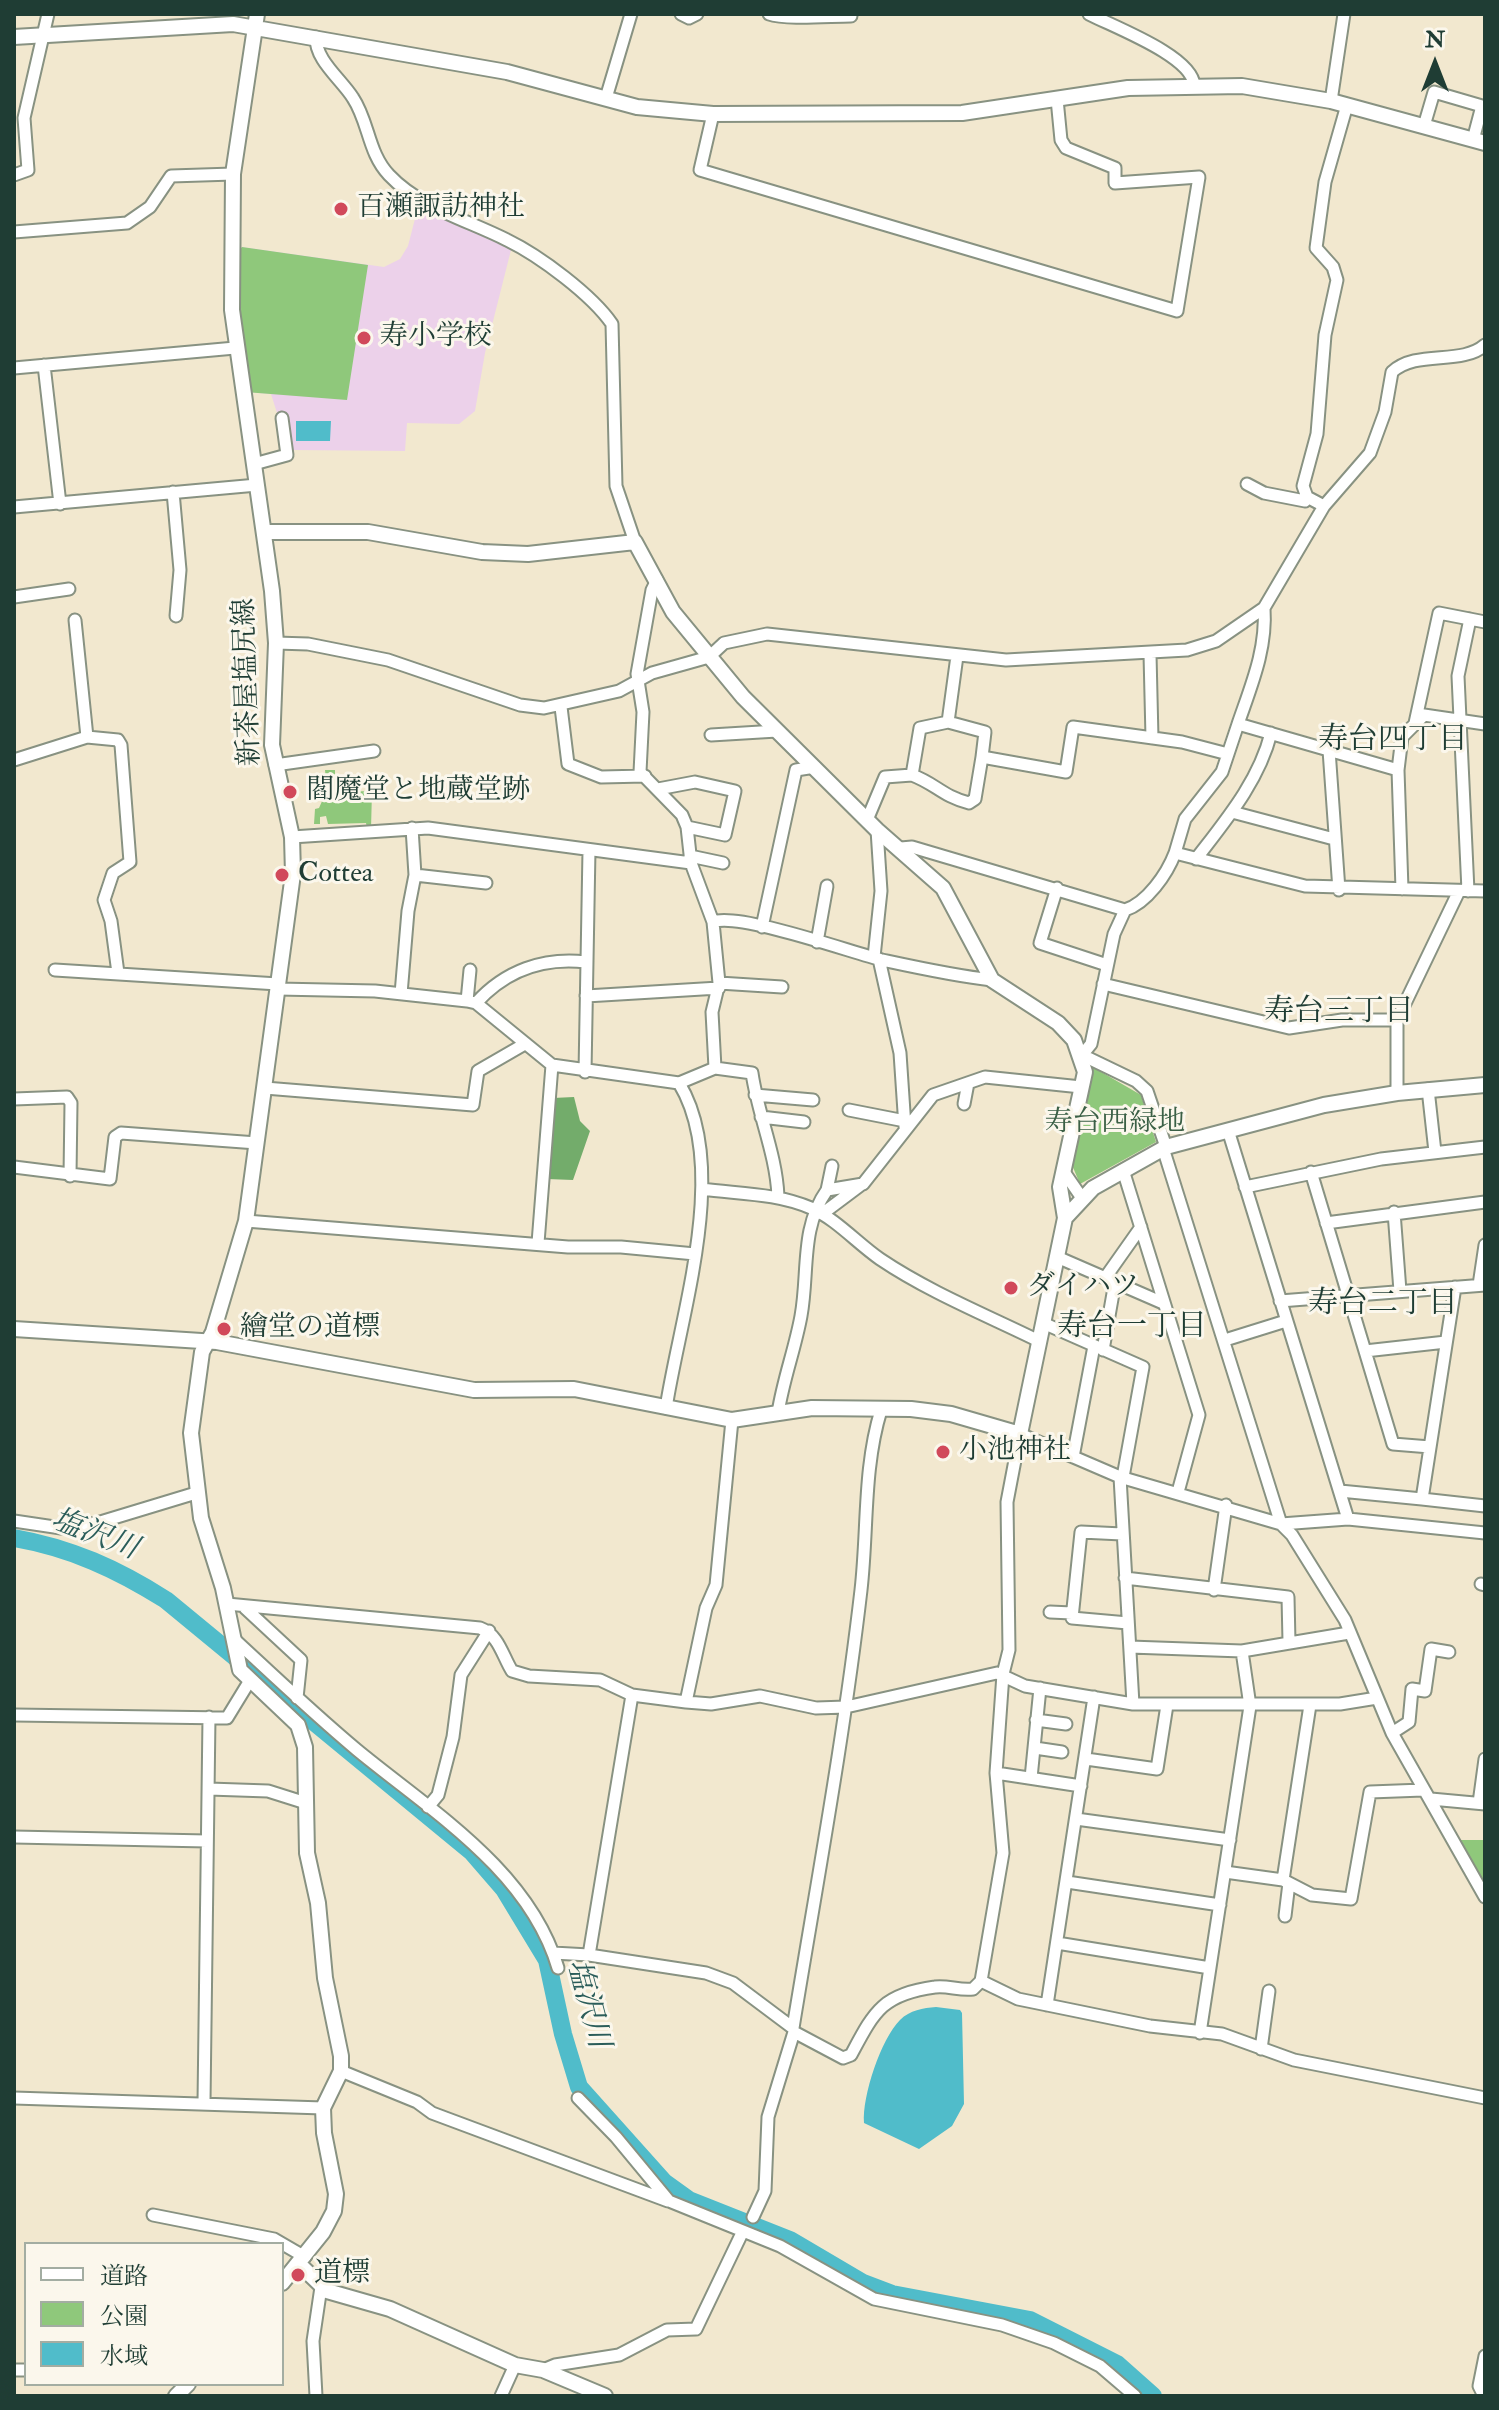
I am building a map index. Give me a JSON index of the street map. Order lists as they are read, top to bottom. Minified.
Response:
{"streets":{"street":["新茶屋塩尻線"]},"districts":["寿台四丁目","寿台三丁目","寿台二丁目","寿台一丁目"],"water":["塩沢川"],"parks":["寿台西緑地"],"places":["百瀬諏訪神社","寿小学校","閻魔堂と地蔵堂跡","Cottea","ダイハツ","繪堂の道標","小池神社","道標"],"legend":["道路","公園","水域"],"north":"top"}
